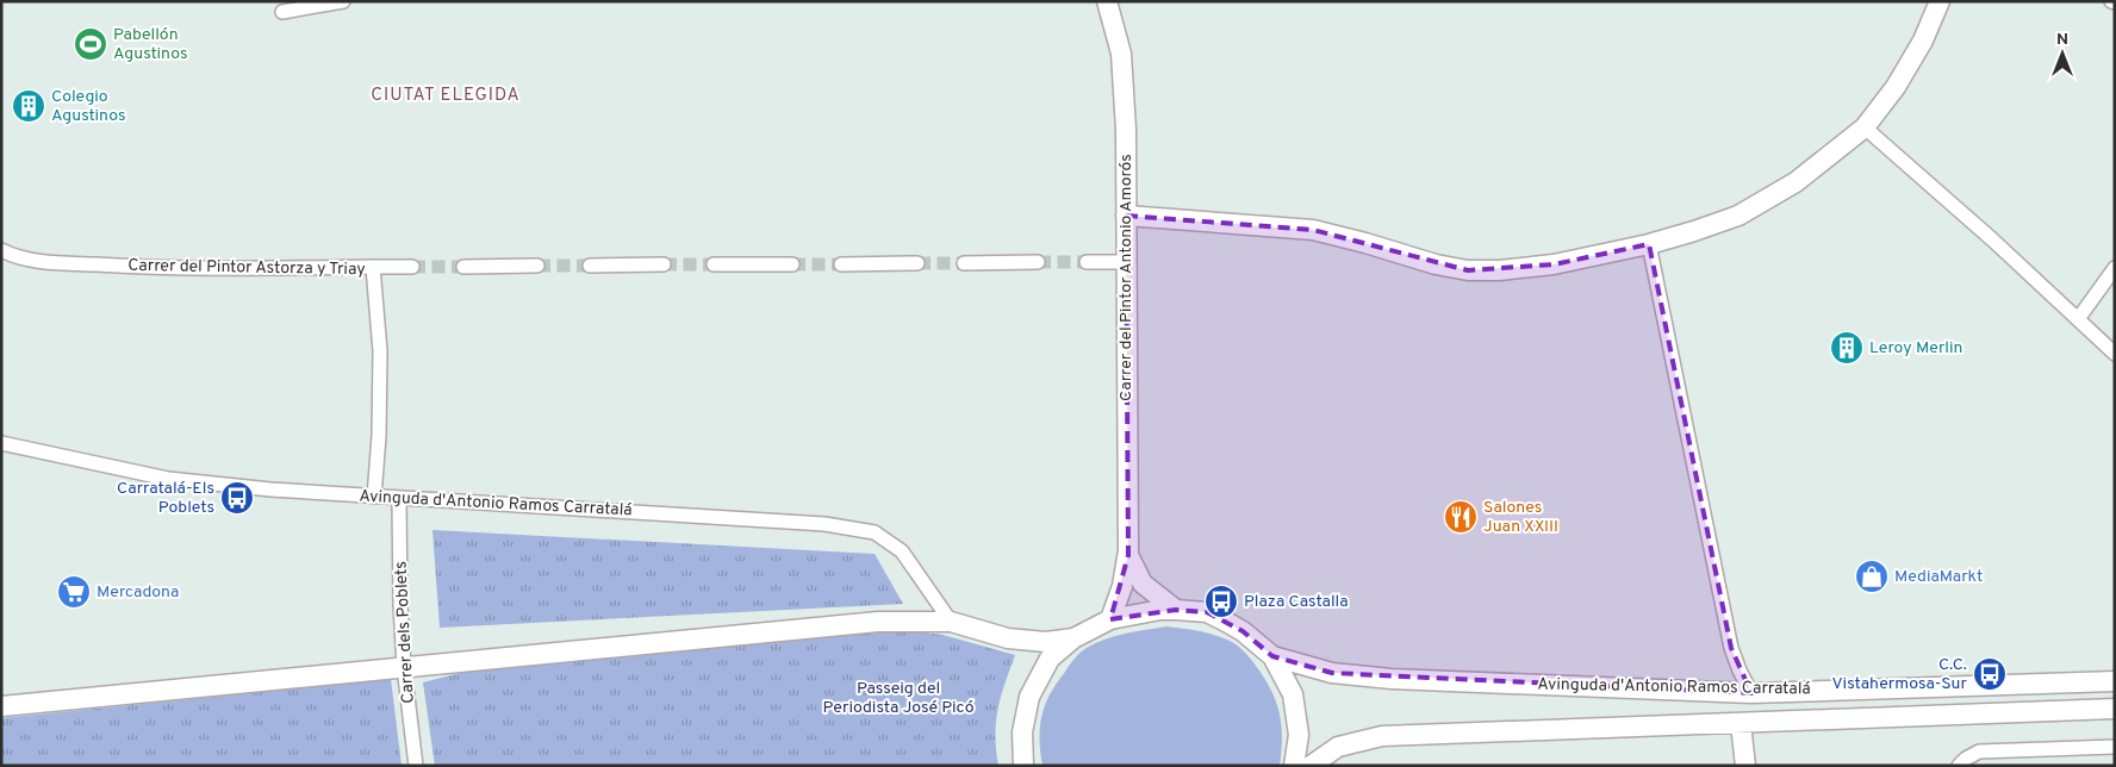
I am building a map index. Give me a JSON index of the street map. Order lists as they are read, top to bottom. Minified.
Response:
{"streets":{"main road":["Carrer del Pintor Antonio Amorós","Avinguda d'Antonio Ramos Carratalá"],"street":["Carrer del Pintor Astorza y Triay","Carrer dels Poblets"]},"crossings":[["Carrer del Pintor Astorza y Triay","Avinguda d'Antonio Ramos Carratalá"],["Avinguda d'Antonio Ramos Carratalá","Carrer dels Poblets"]],"districts":["CIUTAT ELEGIDA"],"parks":["Passeig del Periodista José Picó"],"places":{"sports":["Pabellón Agustinos"],"building":["Colegio Agustinos","Leroy Merlin"],"bus stop":["Carratalá-Els Poblets","Plaza Castalla","C.C. Vistahermosa-Sur"],"restaurant":["Salones Juan XXIII"],"shop":["MediaMarkt"],"supermarket":["Mercadona"]},"north":"top"}
